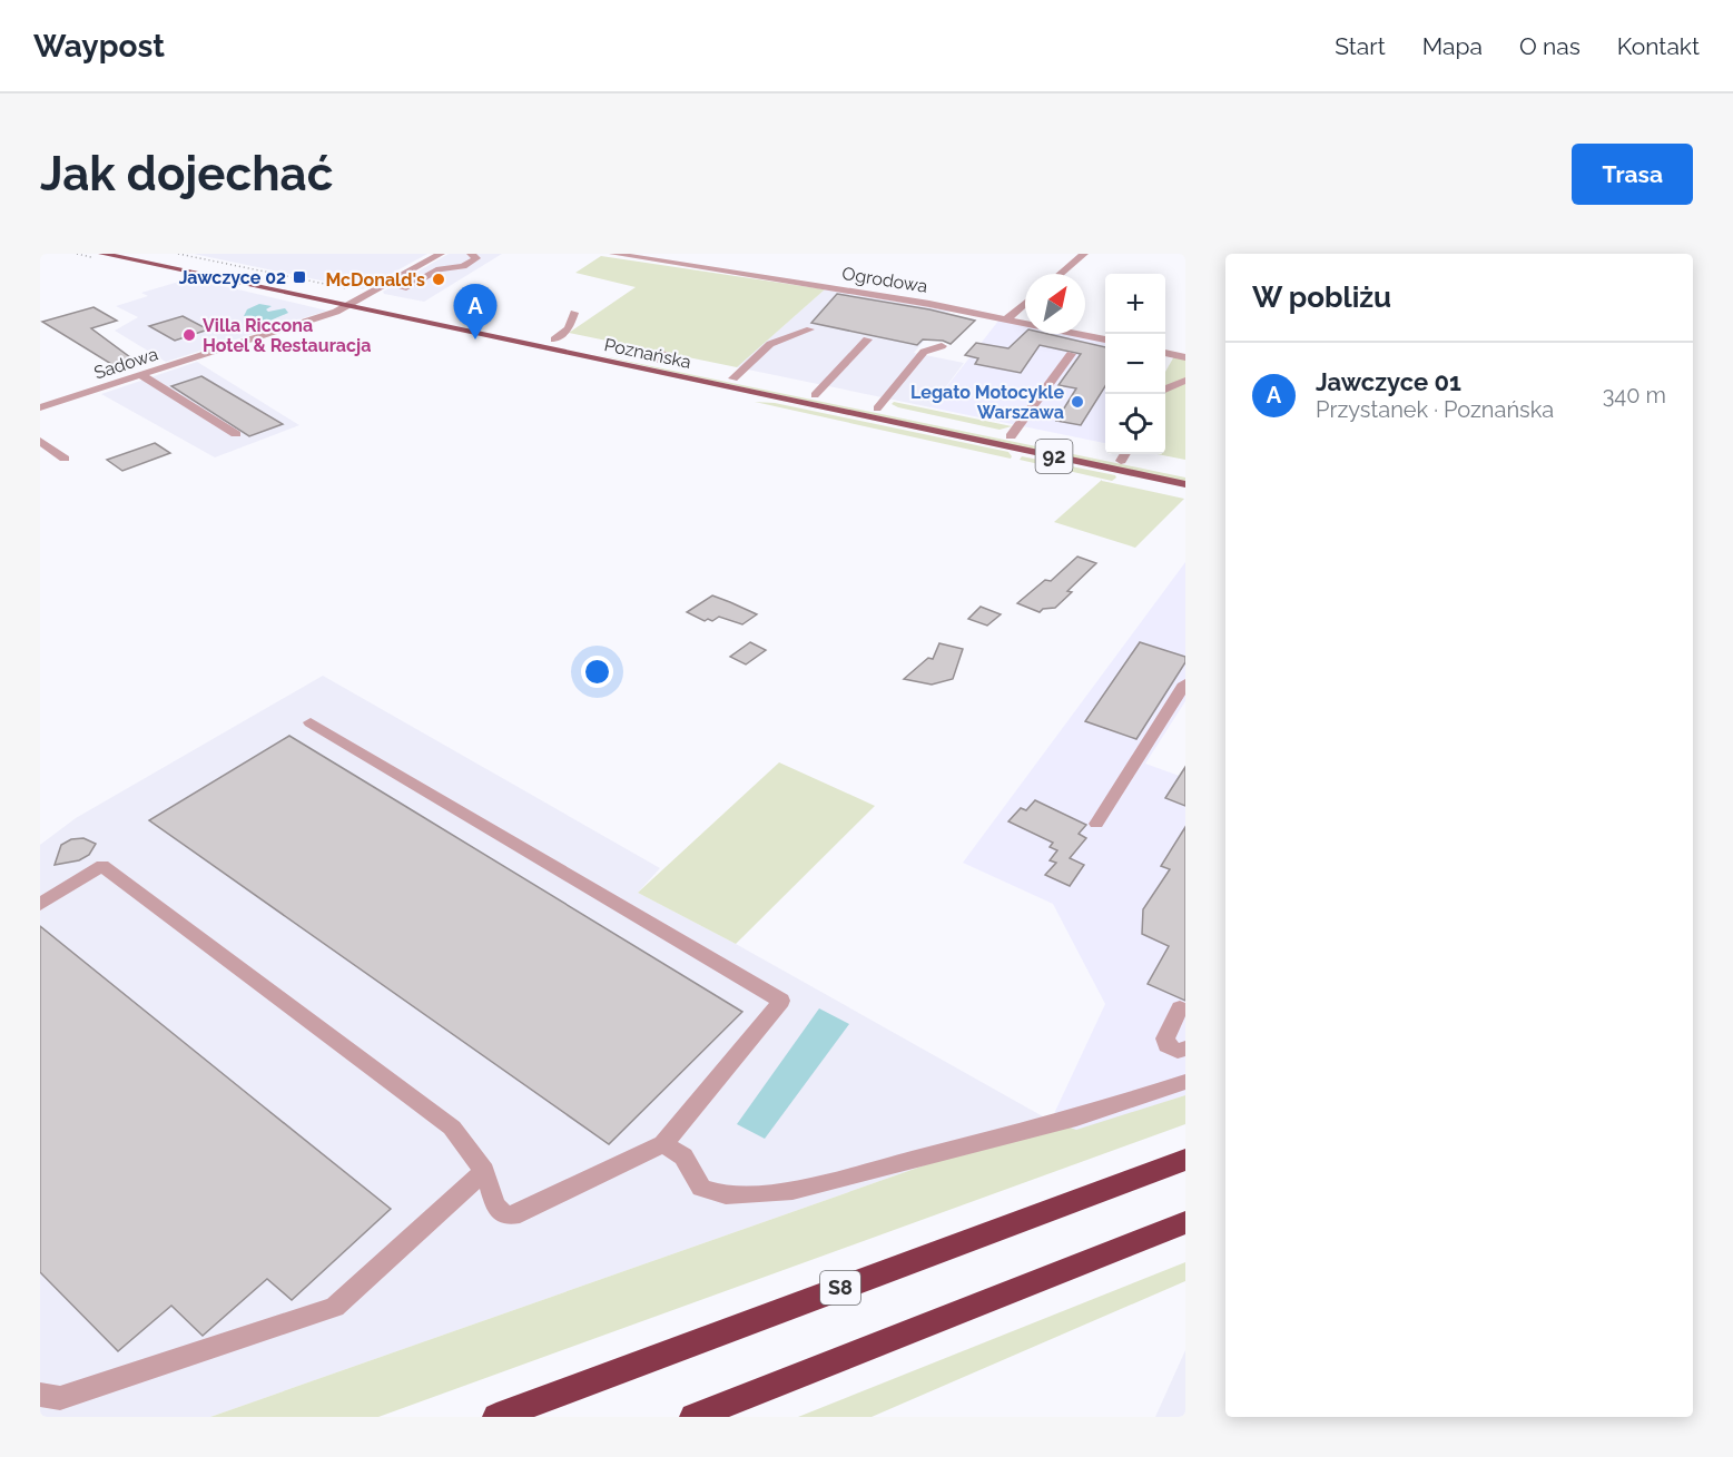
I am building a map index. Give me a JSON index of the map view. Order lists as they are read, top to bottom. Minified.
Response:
{"streets":{"highway":["S8"],"main road":["Poznańska","92"],"street":["Ogrodowa","Sadowa"]},"crossings":[["Poznańska","Sadowa"]],"places":{"transit":["Jawczyce 02"],"other":["McDonald's","Villa Riccona Hotel & Restauracja","Legato Motocykle Warszawa"]},"north":"top right","page":{"header":"Waypost","nav":["Start","Mapa","O nas","Kontakt"],"buttons":"Trasa","title":"Jak dojechać","heading":"W pobliżu","map_buttons":["+","−"],"pins":"A","list":[{"mark":"A","name":"Jawczyce 01","note":"Przystanek · Poznańska","value":"340 m"}]}}
